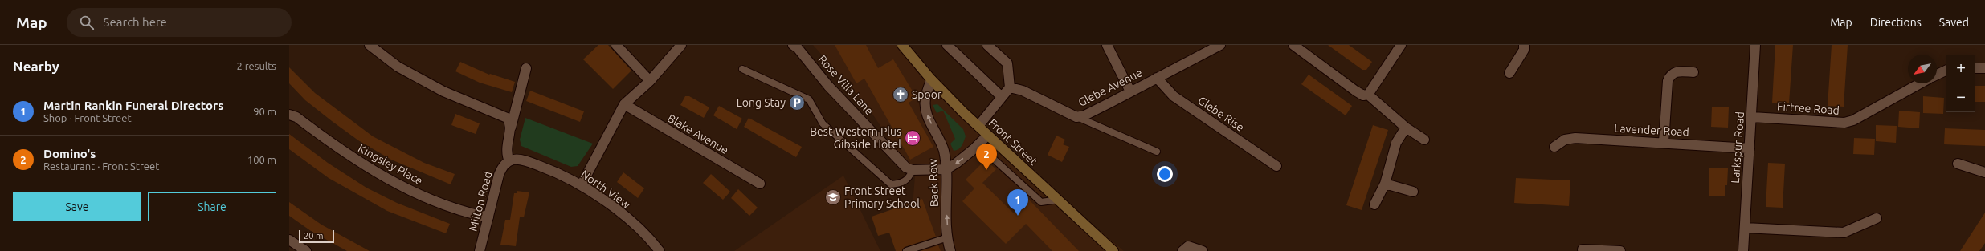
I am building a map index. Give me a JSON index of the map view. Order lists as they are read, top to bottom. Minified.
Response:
{"streets":{"main road":["Front Street"],"street":["Rose Villa Lane","Glebe Avenue","Firtree Road","Glebe Rise","Lavender Road","Blake Avenue","Larkspur Road","Kingsley Place","Back Row","North View","Milton Road"]},"crossings":[["Glebe Avenue","Glebe Rise"],["Firtree Road","Larkspur Road"],["Lavender Road","Larkspur Road"],["Front Street","Back Row"],["Kingsley Place","Milton Road"],["North View","Milton Road"]],"one_way":["Back Row"],"places":{"church":["Spoor"],"parking":["Long Stay"],"hotel":["Best Western Plus Gibside Hotel"],"school or university":["Front Street Primary School"]},"scale_bar":"20 m","north":"bottom left","page":{"header":"Map","search":"Search here","nav":["Map","Directions","Saved"],"heading":["Nearby","2 results"],"map_buttons":["+","−"],"list":[{"mark":"1","name":"Martin Rankin Funeral Directors","note":"Shop · Front Street","value":"90 m"},{"mark":"2","name":"Domino's","note":"Restaurant · Front Street","value":"100 m"}],"pins":["2","1"],"buttons":["Save","Share"],"scale":"20 m"}}
